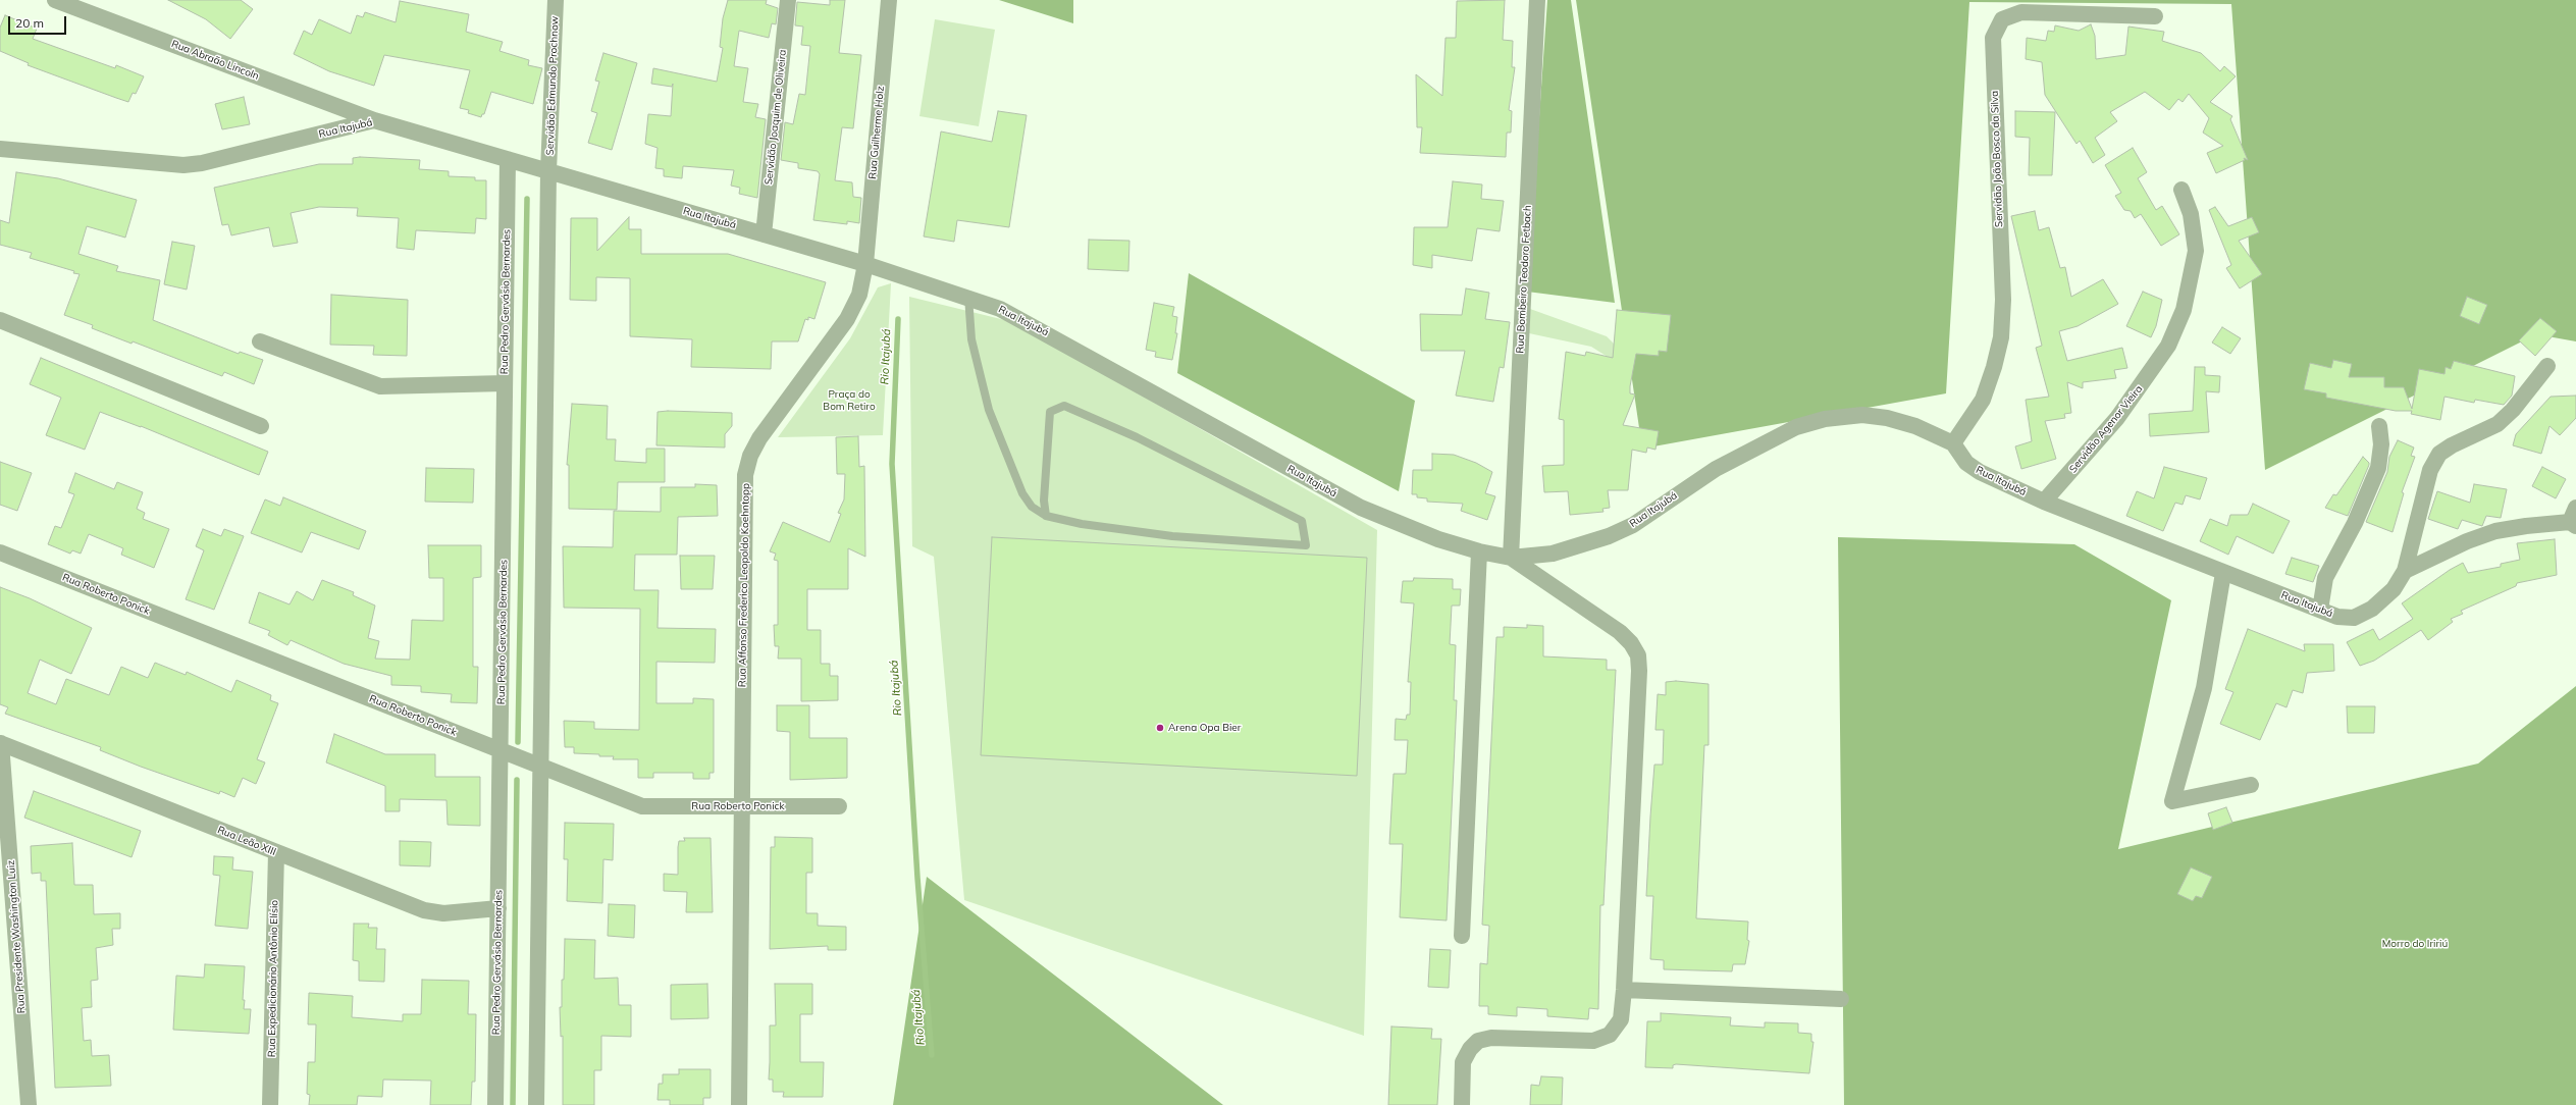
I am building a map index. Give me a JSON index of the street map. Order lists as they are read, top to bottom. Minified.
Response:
{"streets":{"street":["Rua Abraão Lincoln","Servidão Edmundo Prochnow","Servidão Joaquim de Oliveira","Rua Itajubá","Rua Guilherme Holz","Servidão João Bosco da Silva","Rua Bombeiro Teodoro Fetbach","Rua Pedro Gervásio Bernardes","Servidão Agenor Vieira","Rua Affonso Frederico Leopoldo Koehntopp","Rua Roberto Ponick","Rua Leão XIII","Rua Presidente Washington Luiz","Rua Expedicionário Antônio Elísio"]},"crossings":[["Rua Abraão Lincoln","Rua Itajubá"],["Servidão Edmundo Prochnow","Rua Itajubá"],["Servidão Joaquim de Oliveira","Rua Itajubá"],["Rua Itajubá","Rua Guilherme Holz"],["Rua Itajubá","Servidão João Bosco da Silva"],["Rua Itajubá","Rua Bombeiro Teodoro Fetbach"],["Rua Itajubá","Rua Pedro Gervásio Bernardes"],["Rua Itajubá","Servidão Agenor Vieira"],["Rua Itajubá","Rua Affonso Frederico Leopoldo Koehntopp"],["Rua Guilherme Holz","Rua Affonso Frederico Leopoldo Koehntopp"],["Rua Pedro Gervásio Bernardes","Rua Roberto Ponick"],["Rua Pedro Gervásio Bernardes","Rua Leão XIII"],["Rua Affonso Frederico Leopoldo Koehntopp","Rua Roberto Ponick"],["Rua Leão XIII","Rua Presidente Washington Luiz"],["Rua Leão XIII","Rua Expedicionário Antônio Elísio"]],"water":["Rio Itajubá"],"parks":["Praça do Bom Retiro","Morro do Iririú"],"places":["Arena Opa Bier"],"scale_bar":"20 m"}
